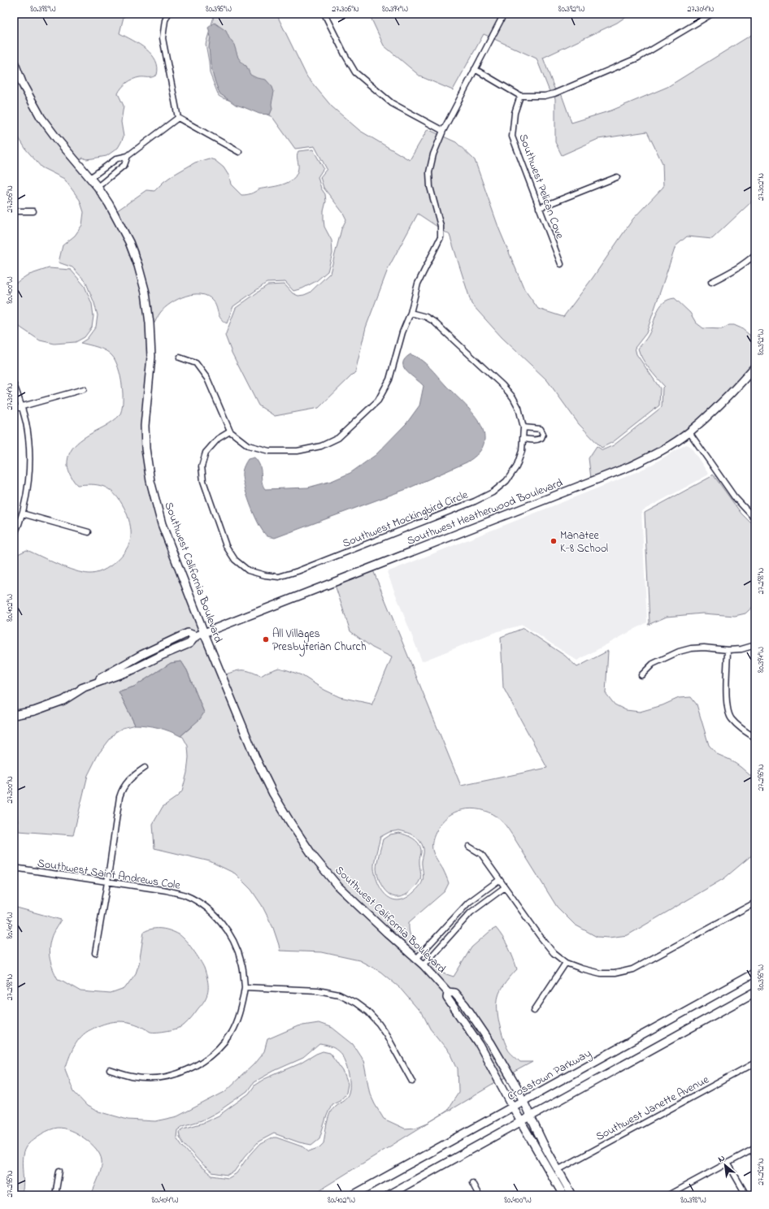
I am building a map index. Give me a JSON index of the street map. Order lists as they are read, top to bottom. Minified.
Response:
{"streets":{"street":["Southwest Pelican Cove","Southwest Heatherwood Boulevard","Southwest Mockingbird Circle","Southwest California Boulevard","Southwest Saint Andrews Cole","Crosstown Parkway","Southwest Janette Avenue"]},"crossings":[["Southwest Heatherwood Boulevard","Southwest California Boulevard"],["Southwest California Boulevard","Crosstown Parkway"],["Southwest California Boulevard","Southwest Janette Avenue"]],"places":["Manatee K-8 School","All Villages Presbyterian Church"],"north":"top left","coordinates":["80.398°W","80.396°W","27.306°N","80.394°W","80.392°W","27.304°N","27.302°N","80.400°W","27.298°N","80.402°W","27.296°N","27.300°N","80.404°W","27.292°N"]}
